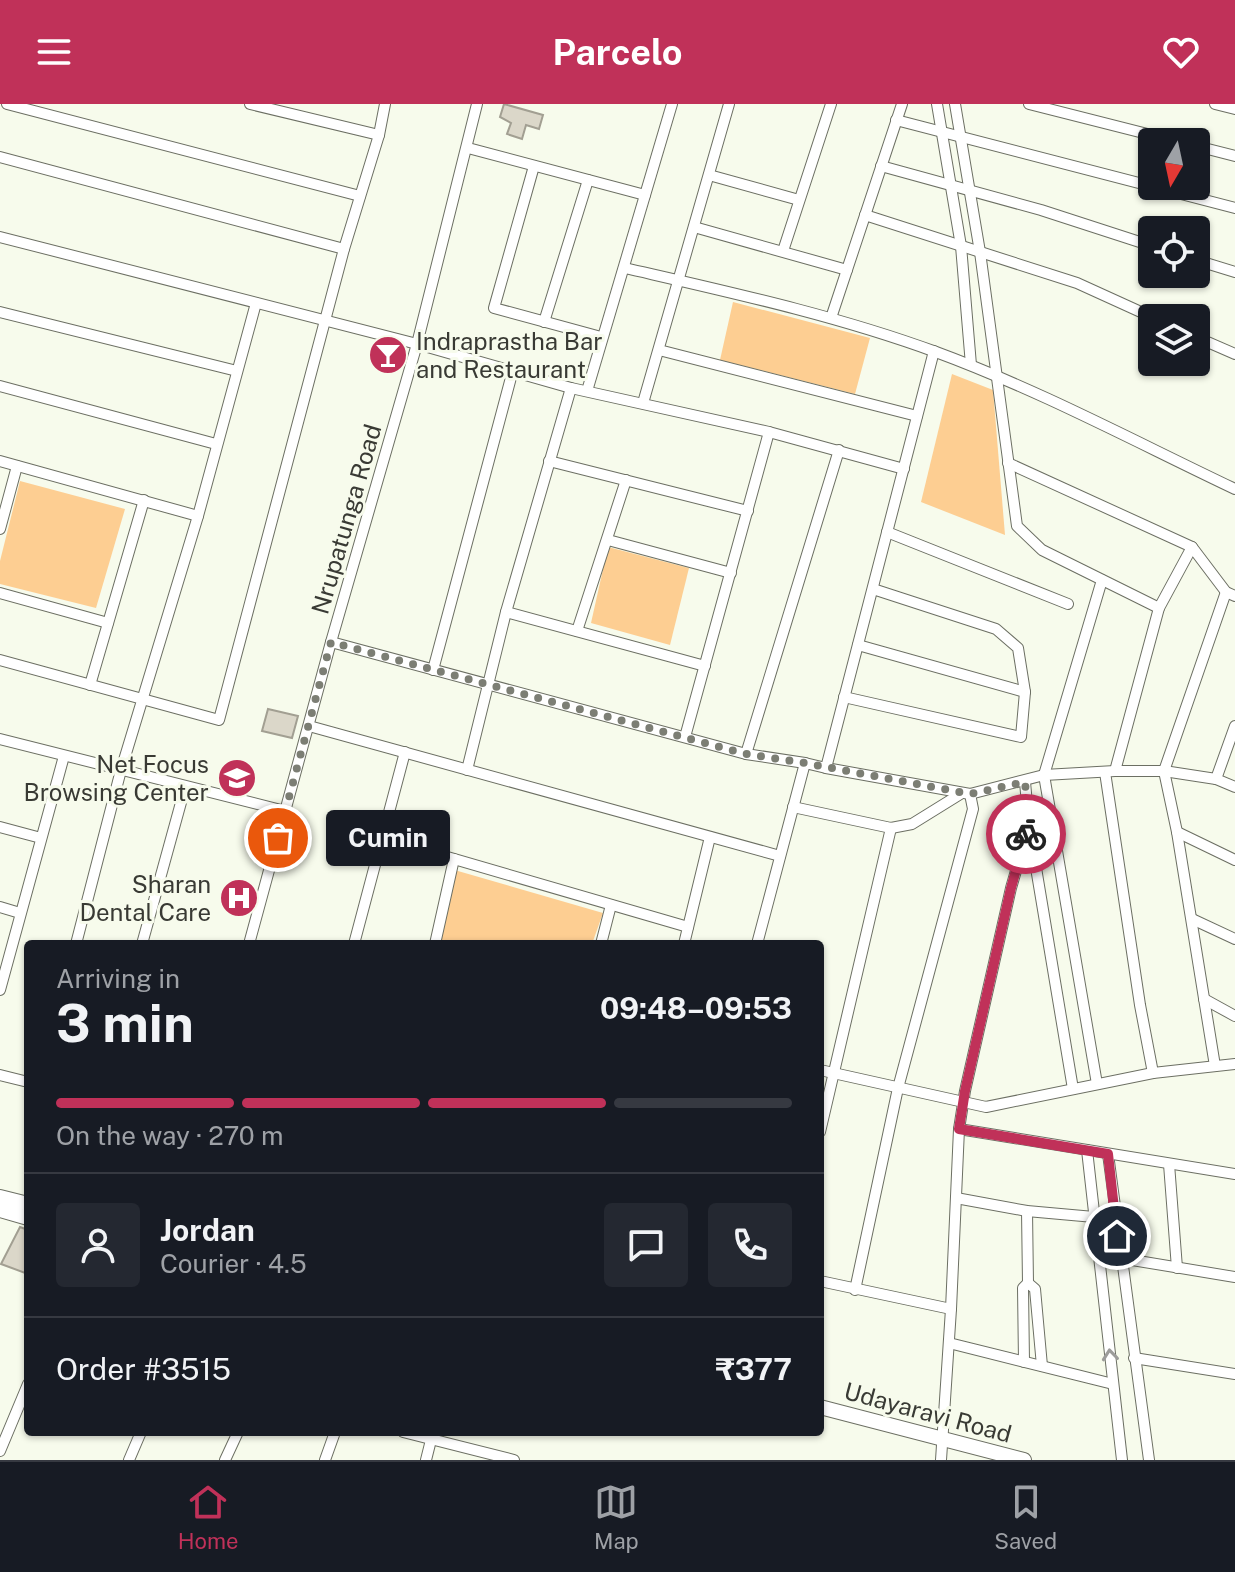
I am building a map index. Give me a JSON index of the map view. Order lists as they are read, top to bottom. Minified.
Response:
{"streets":{"street":["Nrupatunga Road","Udayaravi Road"]},"places":{"bar":["Indraprastha Bar and Restaurant"],"school or university":["Net Focus Browsing Center"],"other":["Cumin"],"hospital":["Sharan Dental Care"]},"north":"bottom","page":{"header":"Parcelo","bubble":"Cumin","heading":["3 min","Arriving in","09:48–09:53"],"panel":["Jordan","Courier · 4.5","Order #3515","₹377"],"bar":"On the way · 270 m","tabs":["Home","Map","Saved"]}}
